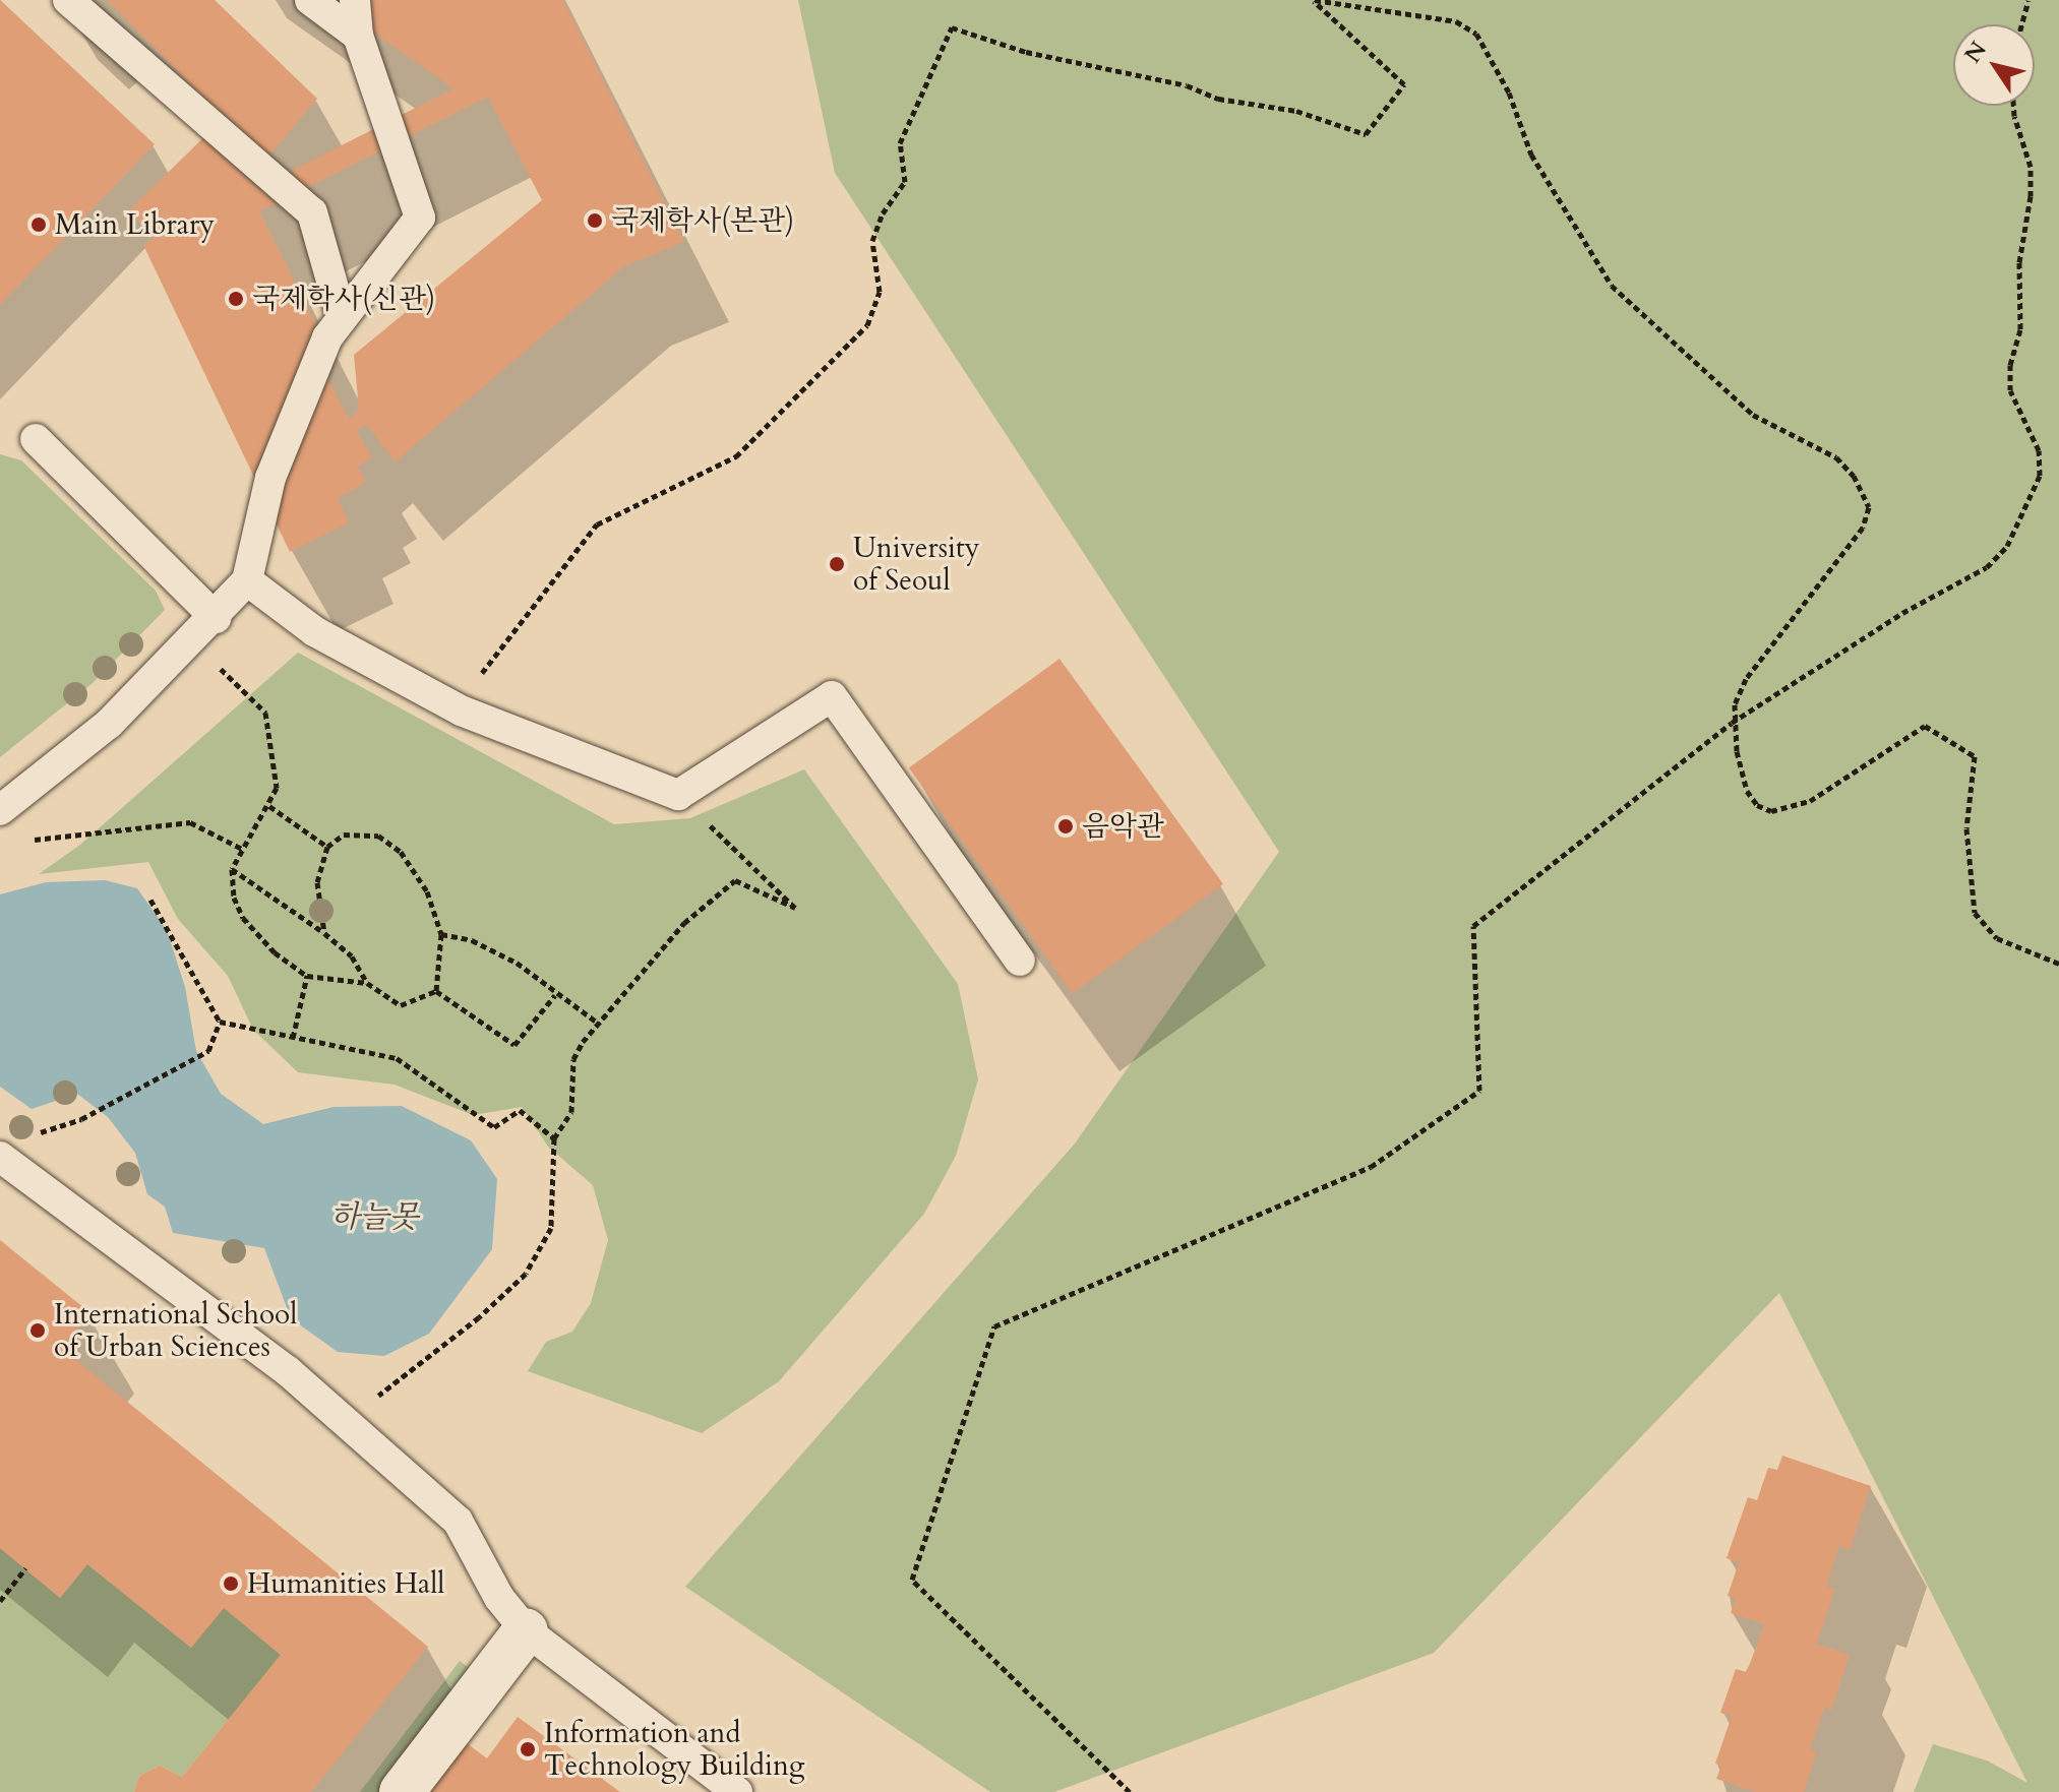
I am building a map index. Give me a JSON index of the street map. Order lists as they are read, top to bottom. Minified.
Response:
{"water":["하늘못"],"places":["국제학사(본관)","Main Library","국제학사(신관)","University of Seoul","음악관","International School of Urban Sciences","Humanities Hall","Information and Technology Building"],"north":"top left"}
